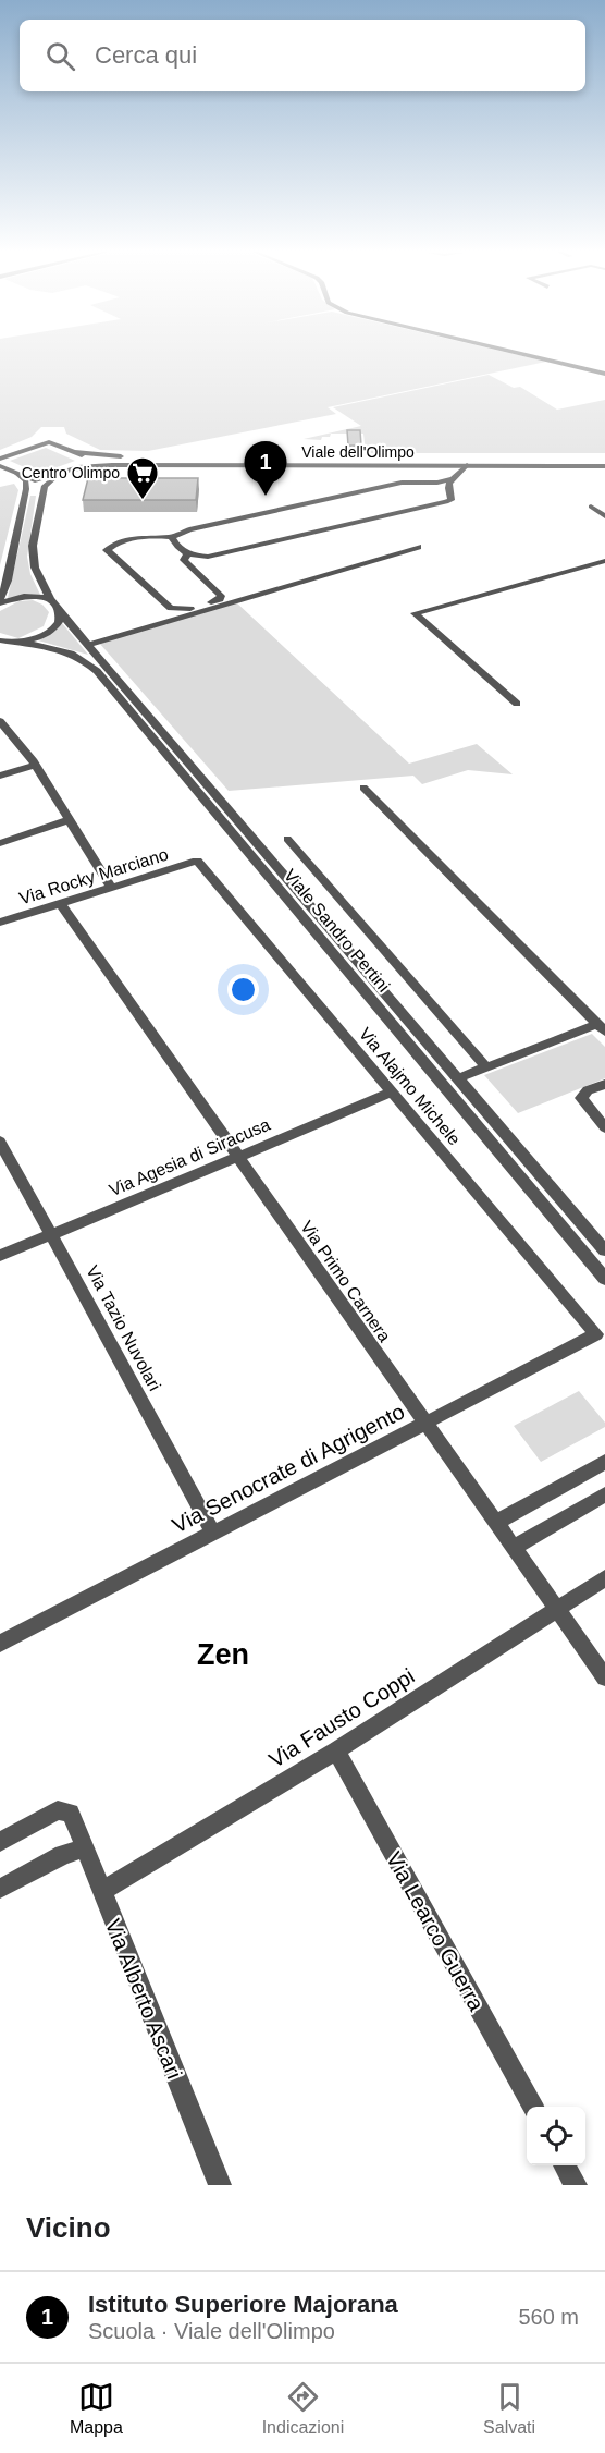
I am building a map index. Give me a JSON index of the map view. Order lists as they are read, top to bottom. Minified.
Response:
{"streets":{"street":["Viale dell'Olimpo","Via Rocky Marciano","Viale Sandro Pertini","Via Alajmo Michele","Via Agesia di Siracusa","Via Primo Carnera","Via Tazio Nuvolari","Via Senocrate di Agrigento","Via Fausto Coppi","Via Learco Guerra","Via Alberto Ascari"]},"crossings":[["Viale dell'Olimpo","Viale Sandro Pertini"],["Via Rocky Marciano","Via Alajmo Michele"],["Via Rocky Marciano","Via Primo Carnera"],["Via Alajmo Michele","Via Agesia di Siracusa"],["Via Alajmo Michele","Via Senocrate di Agrigento"],["Via Agesia di Siracusa","Via Primo Carnera"],["Via Agesia di Siracusa","Via Tazio Nuvolari"],["Via Primo Carnera","Via Senocrate di Agrigento"],["Via Primo Carnera","Via Fausto Coppi"],["Via Tazio Nuvolari","Via Senocrate di Agrigento"],["Via Fausto Coppi","Via Learco Guerra"],["Via Fausto Coppi","Via Alberto Ascari"]],"districts":["Zen"],"places":{"supermarket":["Centro Olimpo"]},"page":{"search":"Cerca qui","pins":"1","heading":"Vicino","list":[{"mark":"1","name":"Istituto Superiore Majorana","note":"Scuola · Viale dell'Olimpo","value":"560 m"}],"nav":["Mappa","Indicazioni","Salvati"]}}
